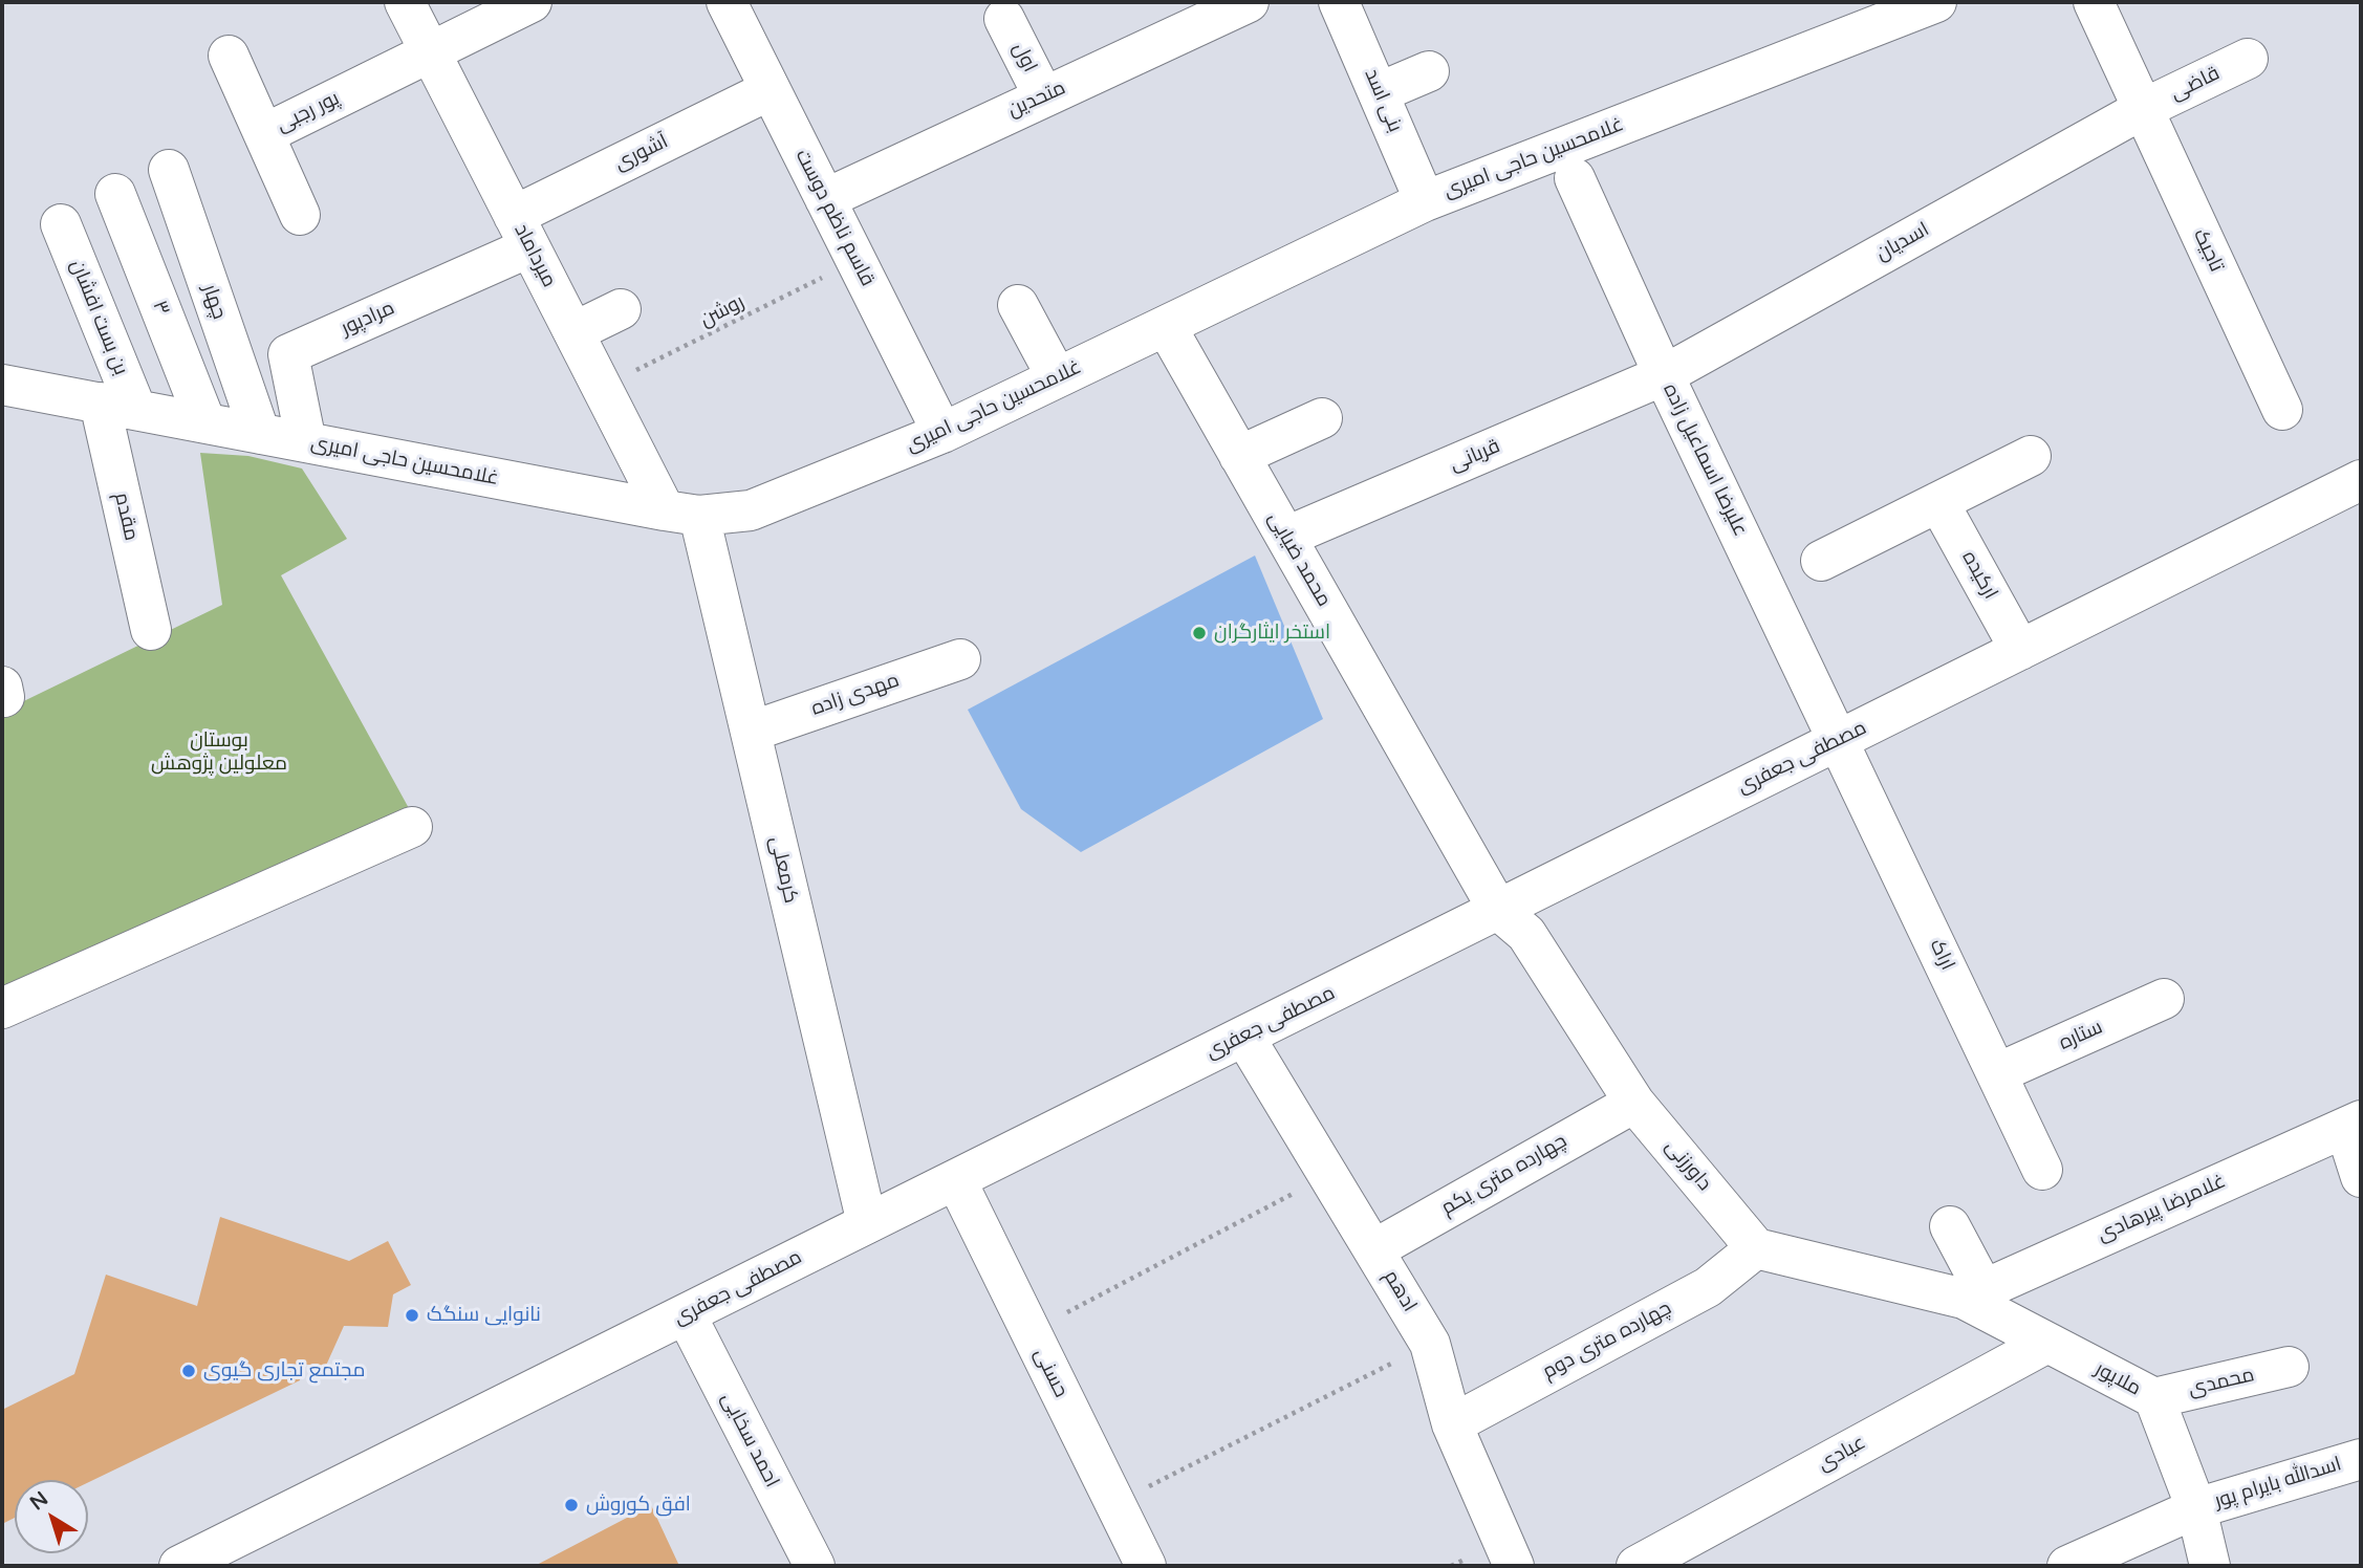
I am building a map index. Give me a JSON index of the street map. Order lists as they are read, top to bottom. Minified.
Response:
{"streets":{"street":["اول","قاضی","متحدین","بنی اسد","پور رجبی","آشوری","غلامحسین حاجی امیری","قاسم ناظم دوست","اسدیان","تاجیک","میرداماد","چهار","۳","بن بست افشان","مرادپور","قربانی","علیرضا اسماعیل زاده","مقدم","محمد ضیایی","ارکیده","مهدی زاده","مصطفی جعفری","کرمعلی","اراک","ستاره","داورزنی","چهارده متری یکم","غلامرضا پیرهادی","ادهم","چهارده متری دوم","حسنی","ملاپور","محمدی","احمد سخایی","عبادی","اسدالله بایرام پور"],"path":["روشن"]},"crossings":[["اول","متحدین"],["قاضی","اسدیان"],["قاضی","تاجیک"],["متحدین","قاسم ناظم دوست"],["بنی اسد","غلامحسین حاجی امیری"],["پور رجبی","میرداماد"],["آشوری","قاسم ناظم دوست"],["آشوری","میرداماد"],["آشوری","مرادپور"],["غلامحسین حاجی امیری","قاسم ناظم دوست"],["غلامحسین حاجی امیری","میرداماد"],["غلامحسین حاجی امیری","چهار"],["غلامحسین حاجی امیری","۳"],["غلامحسین حاجی امیری","بن بست افشان"],["غلامحسین حاجی امیری","مرادپور"],["غلامحسین حاجی امیری","مقدم"],["غلامحسین حاجی امیری","محمد ضیایی"],["غلامحسین حاجی امیری","کرمعلی"],["قاسم ناظم دوست","روشن"],["اسدیان","تاجیک"],["اسدیان","قربانی"],["اسدیان","علیرضا اسماعیل زاده"],["میرداماد","روشن"],["میرداماد","مرادپور"],["میرداماد","کرمعلی"],["بن بست افشان","مقدم"],["قربانی","علیرضا اسماعیل زاده"],["قربانی","محمد ضیایی"],["علیرضا اسماعیل زاده","مصطفی جعفری"],["علیرضا اسماعیل زاده","اراک"],["محمد ضیایی","مصطفی جعفری"],["محمد ضیایی","داورزنی"],["ارکیده","مصطفی جعفری"],["مهدی زاده","کرمعلی"],["مصطفی جعفری","کرمعلی"],["مصطفی جعفری","اراک"],["مصطفی جعفری","داورزنی"],["مصطفی جعفری","ادهم"],["مصطفی جعفری","حسنی"],["مصطفی جعفری","احمد سخایی"],["اراک","ستاره"],["داورزنی","چهارده متری یکم"],["داورزنی","چهارده متری دوم"],["چهارده متری یکم","ادهم"],["غلامرضا پیرهادی","ملاپور"],["ادهم","چهارده متری دوم"],["ملاپور","محمدی"],["ملاپور","عبادی"],["ملاپور","اسدالله بایرام پور"]],"parks":["بوستان معلولین پژوهش"],"places":["استخر ایثارگران","نانوایی سنگک","مجتمع تجاری گیوی","افق کوروش"],"north":"top left"}
